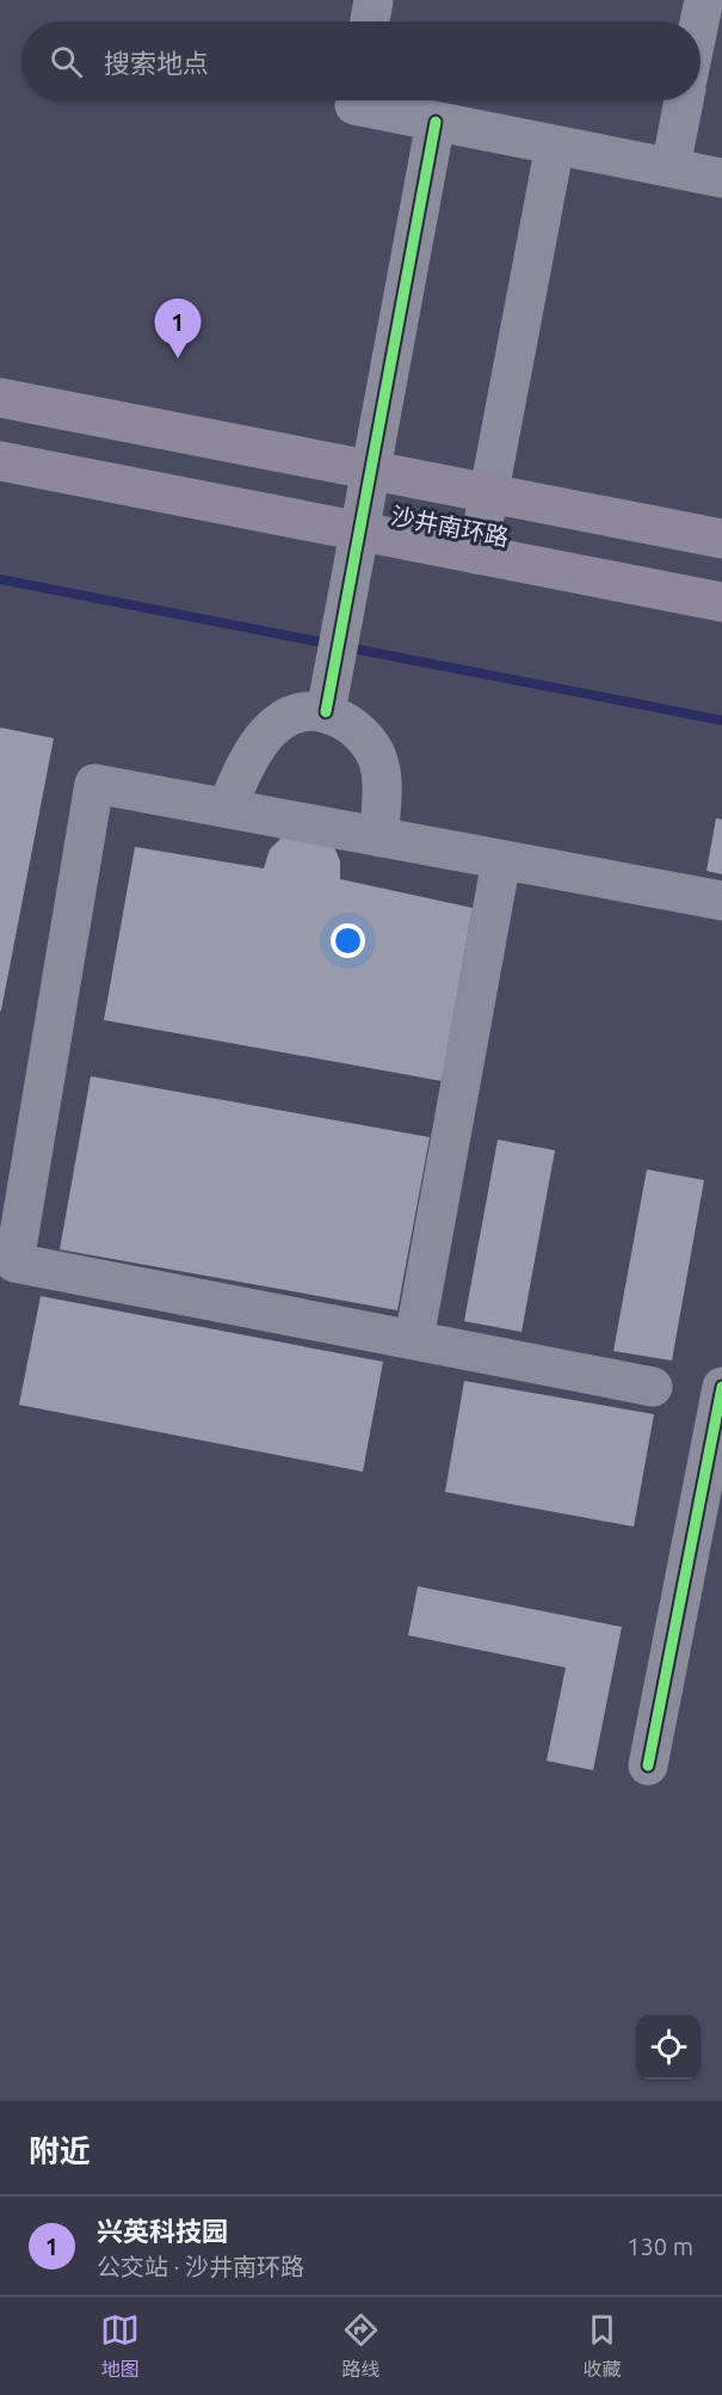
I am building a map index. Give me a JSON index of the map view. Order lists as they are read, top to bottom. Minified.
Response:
{"streets":{"main road":["沙井南环路"]},"page":{"search":"搜索地点","pins":"1","heading":"附近","list":[{"mark":"1","name":"兴英科技园","note":"公交站 · 沙井南环路","value":"130 m"}],"nav":["地图","路线","收藏"]}}
